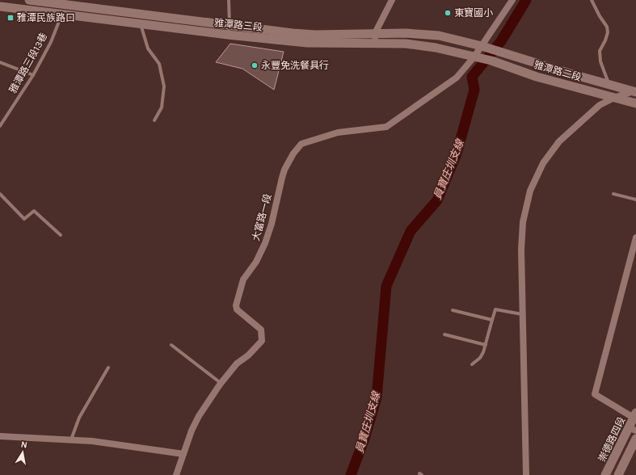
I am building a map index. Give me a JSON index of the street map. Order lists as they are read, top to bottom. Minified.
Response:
{"streets":{"street":["雅潭路三段","雅潭路二段","大富路一段","崇德路四段"],"lane":["雅潭路三段13巷"]},"crossings":[["雅潭路三段","雅潭路三段13巷"],["雅潭路三段","雅潭路二段"],["雅潭路三段","大富路一段"],["雅潭路二段","大富路一段"]],"water":["員寶庄圳支線"],"places":{"other":["東寶國小","永豐免洗餐具行"],"transit":["雅潭民族路口"]},"north":"top"}
